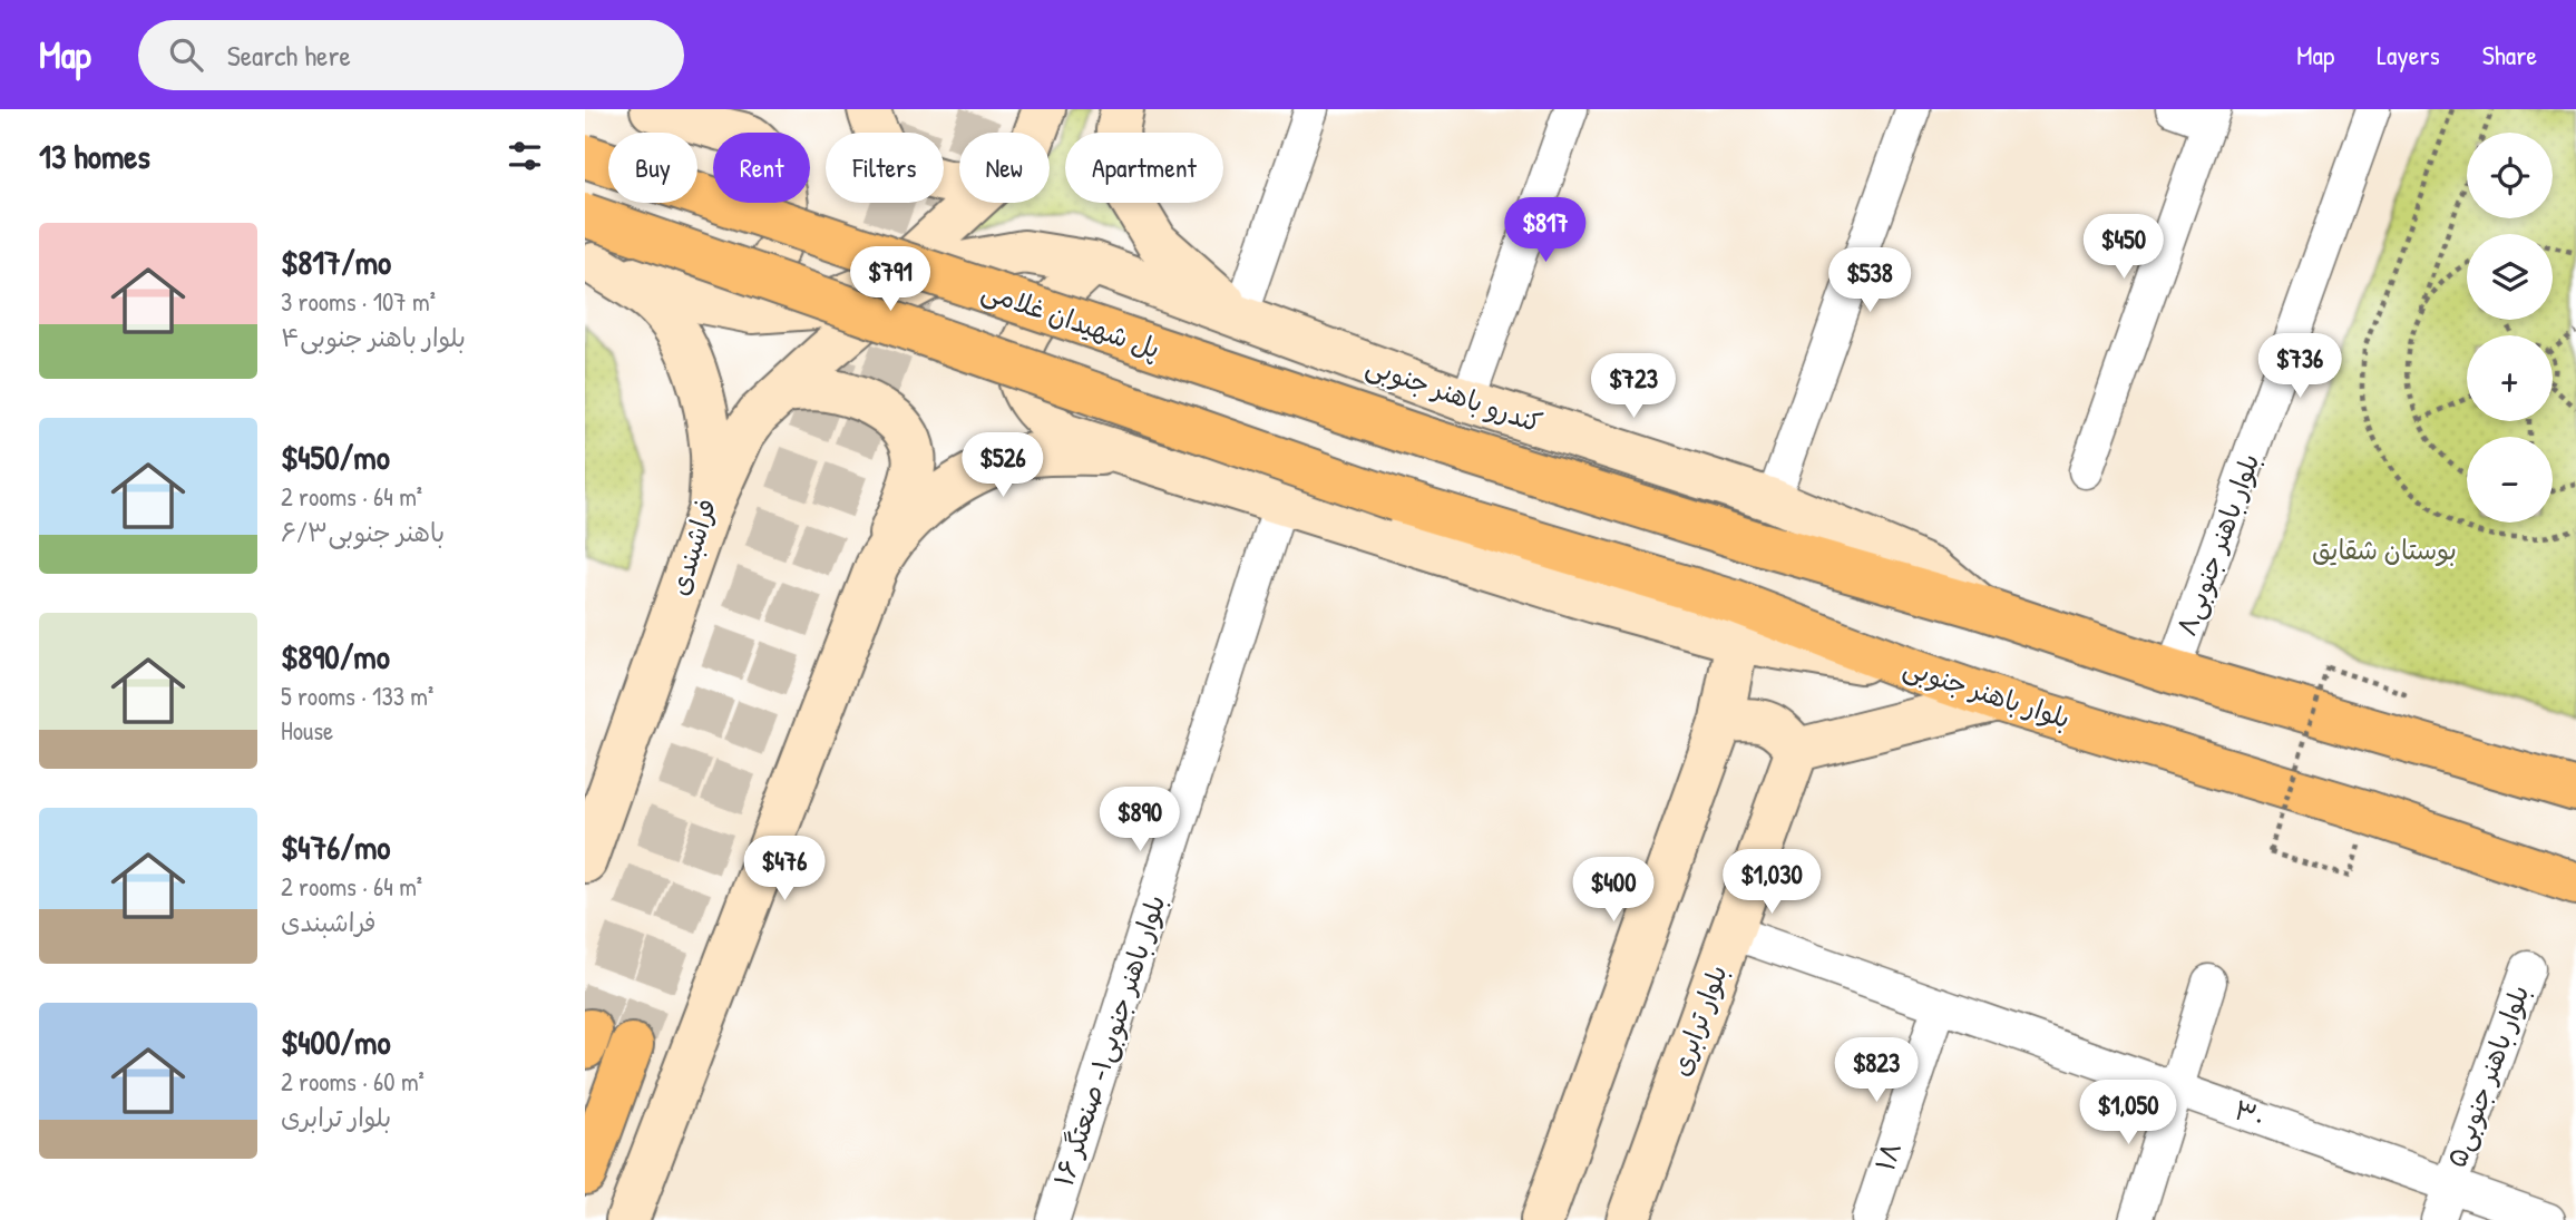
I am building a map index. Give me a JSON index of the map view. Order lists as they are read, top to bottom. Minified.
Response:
{"streets":{"main road":["پل شهیدان غلامی","کندرو باهنر جنوبی","فراشبندی","بلوار باهنر جنوبی","بلوار ترابری"],"street":["۸بلوار باهنر جنوبی","بلوار باهنر جنوبی۱- صنعتگر ۱۶","۵بلوار باهنر جنوبی","۳۰","۱۸"]},"crossings":[["پل شهیدان غلامی","کندرو باهنر جنوبی"],["کندرو باهنر جنوبی","فراشبندی"],["بلوار ترابری","۳۰"],["۵بلوار باهنر جنوبی","۳۰"],["۳۰","۱۸"]],"parks":["بوستان شقایق"],"page":{"header":"Map","search":"Search here","nav":["Map","Layers","Share"],"heading":"13 homes","map_buttons":["+","−"],"chip":["Buy","Rent","Filters","New","Apartment"],"price":["$817","$450","$791","$538","$736","$723","$526","$890","$476","$1,030","$400","$823","$1,050"],"list":[{"name":"$817/mo","note":"3 rooms · 107 m² · بلوار باهنر جنوبی۴"},{"name":"$450/mo","note":"2 rooms · 64 m² · ۶/۳باهنر جنوبی"},{"name":"$890/mo","note":"5 rooms · 133 m² · House"},{"name":"$476/mo","note":"2 rooms · 64 m² · فراشبندی"},{"name":"$400/mo","note":"2 rooms · 60 m² · بلوار ترابری"}]}}
